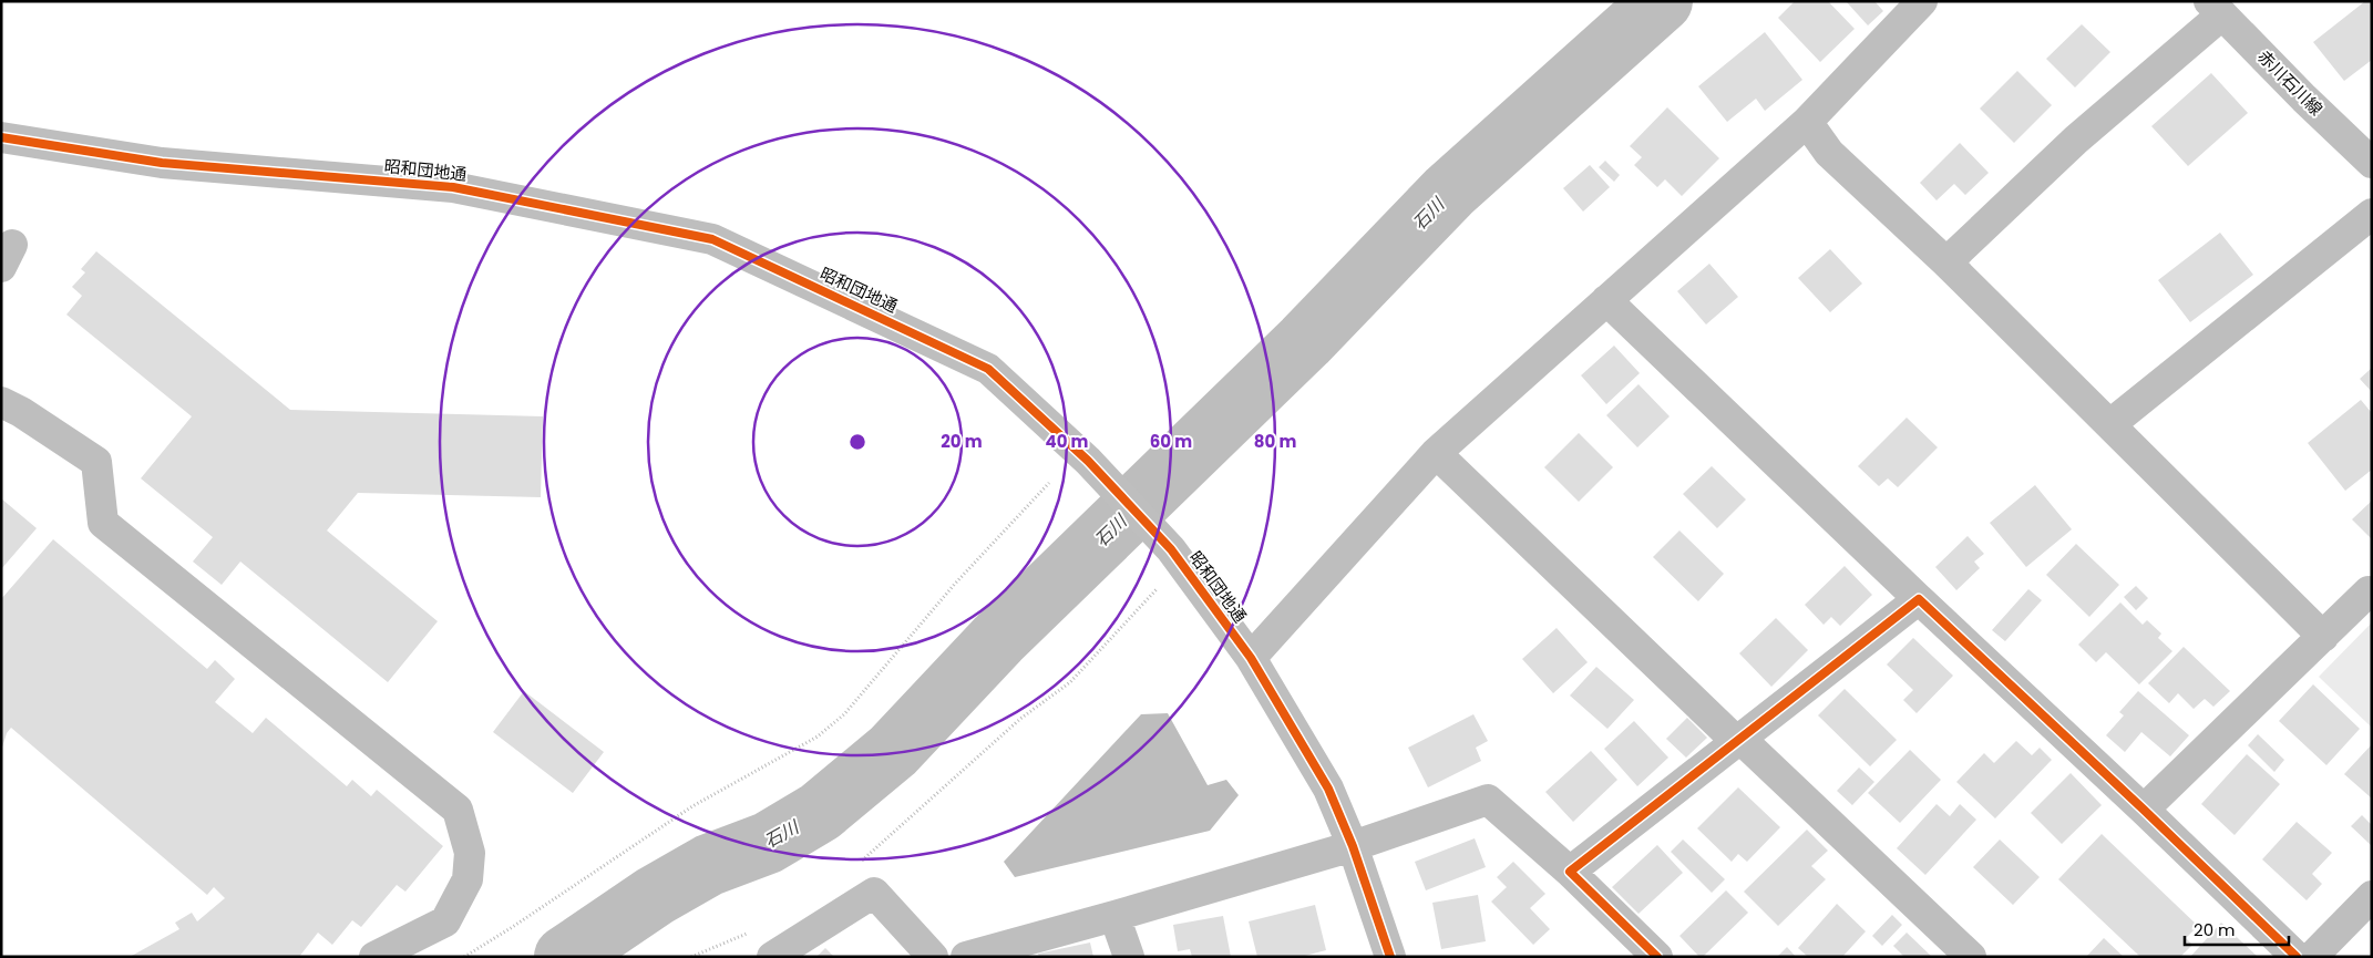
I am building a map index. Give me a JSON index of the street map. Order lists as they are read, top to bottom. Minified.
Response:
{"streets":{"street":["赤川石川線","昭和団地通"]},"water":["石川"],"scale_bar":"20 m","rings":["20 m","40 m","60 m","80 m"]}
